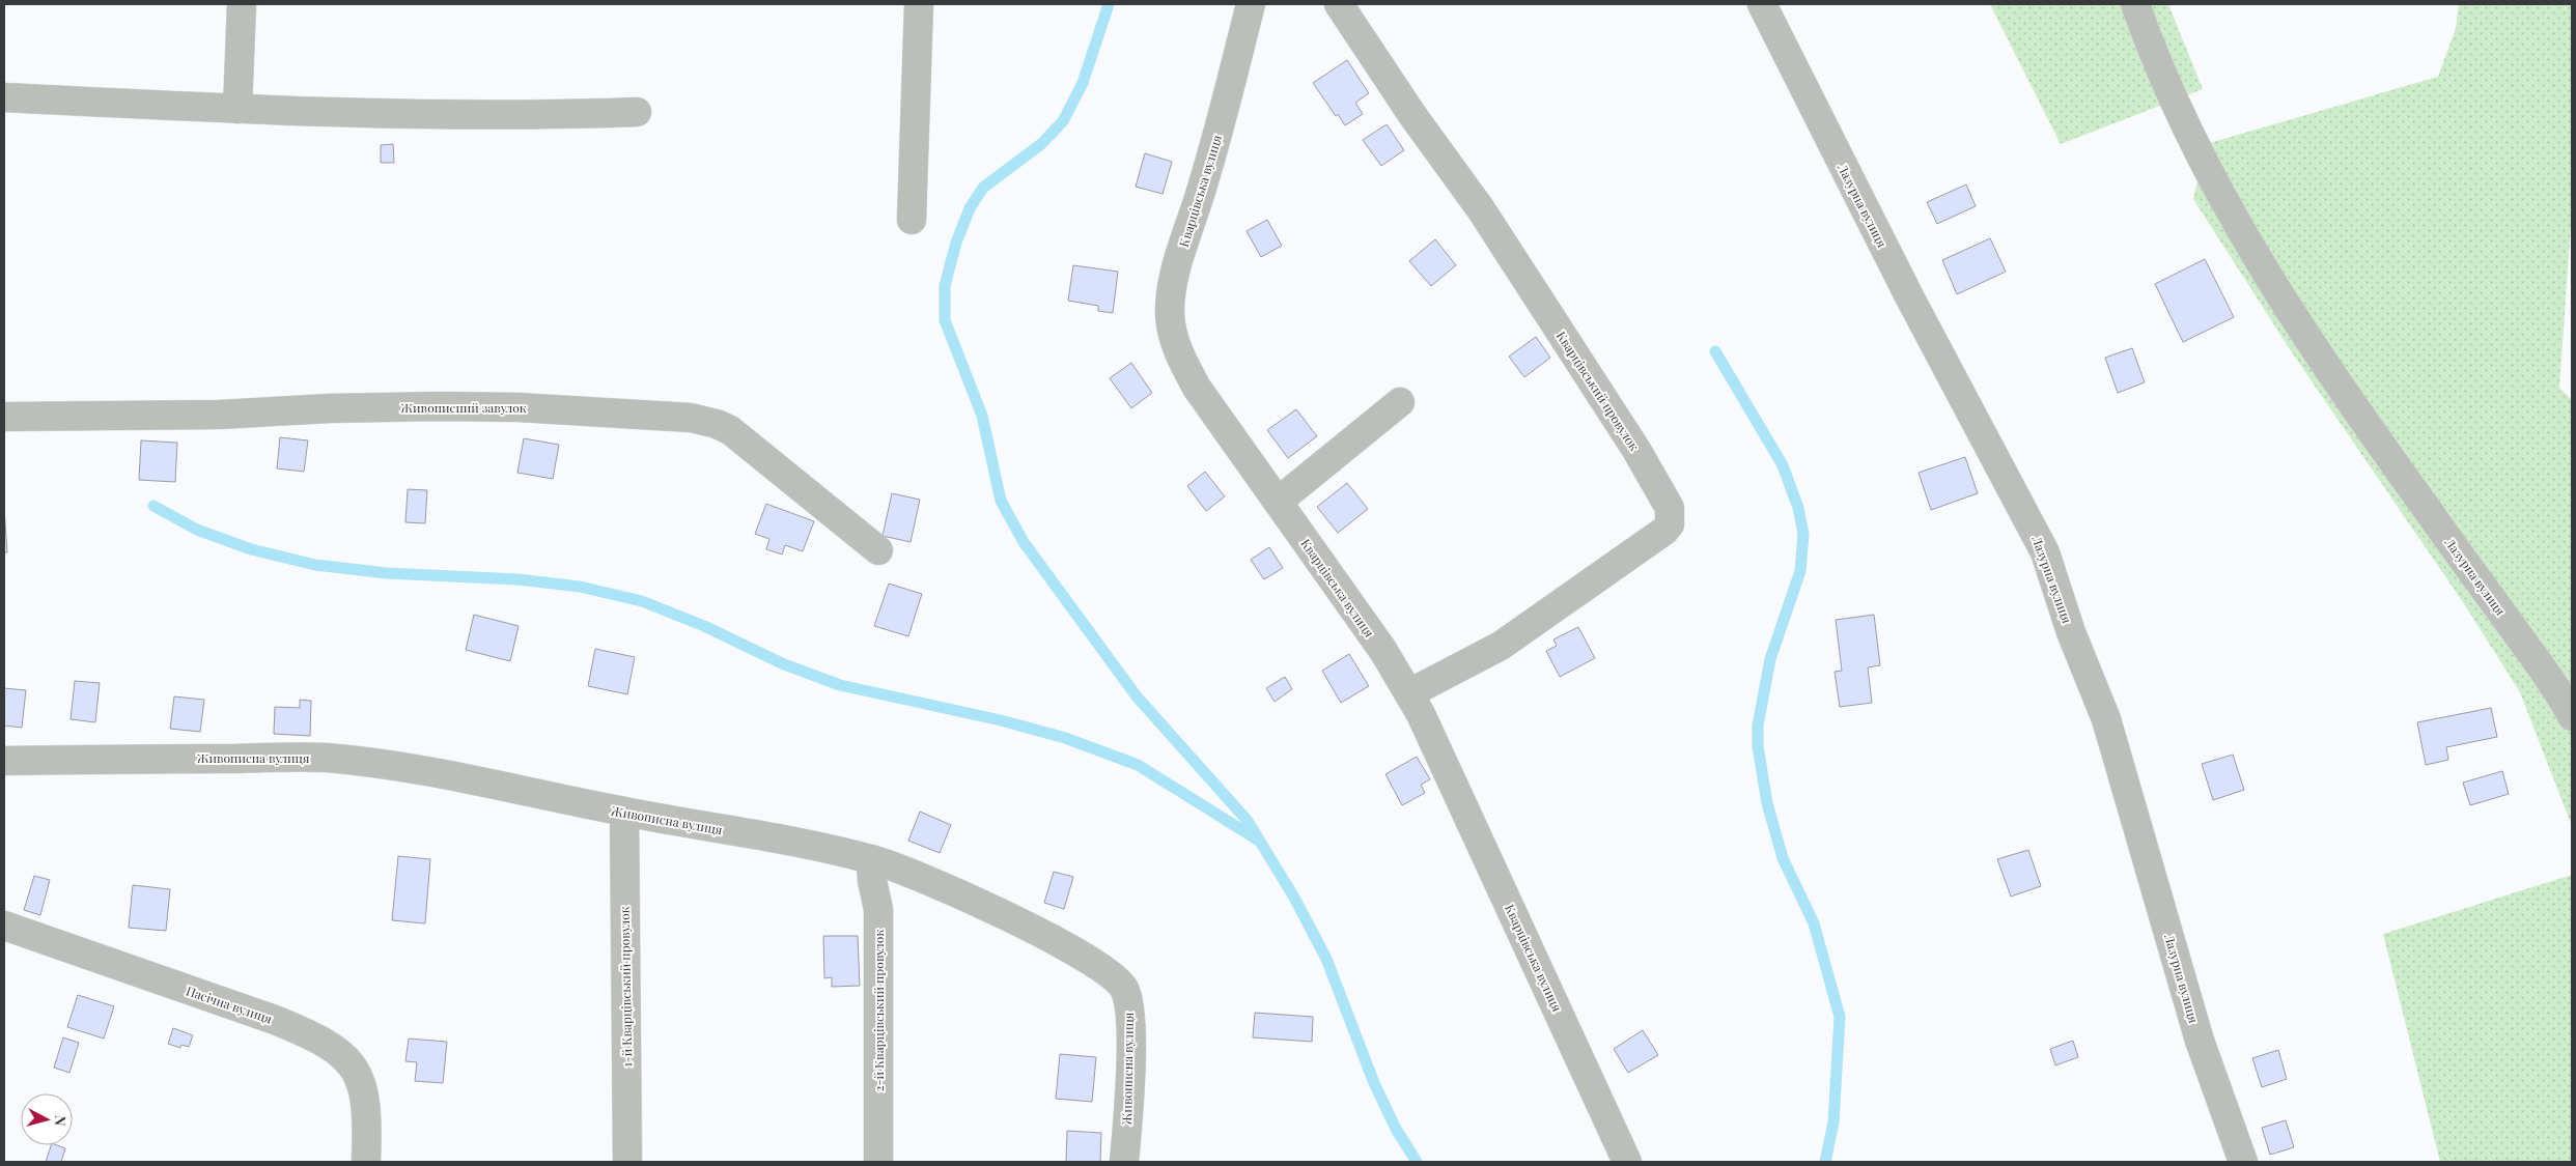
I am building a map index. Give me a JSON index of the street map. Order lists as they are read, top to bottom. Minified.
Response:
{"streets":{"street":["Кварцівська вулиця","Лазурна вулиця","Кварцівський провулок","Живописний завулок","Живописна вулиця","1-й Кварцівський провулок","Пасічна вулиця","2-й Кварцівський провулок"]},"crossings":[["Кварцівська вулиця","Кварцівський провулок"],["Живописна вулиця","1-й Кварцівський провулок"],["Живописна вулиця","2-й Кварцівський провулок"]],"north":"right"}
